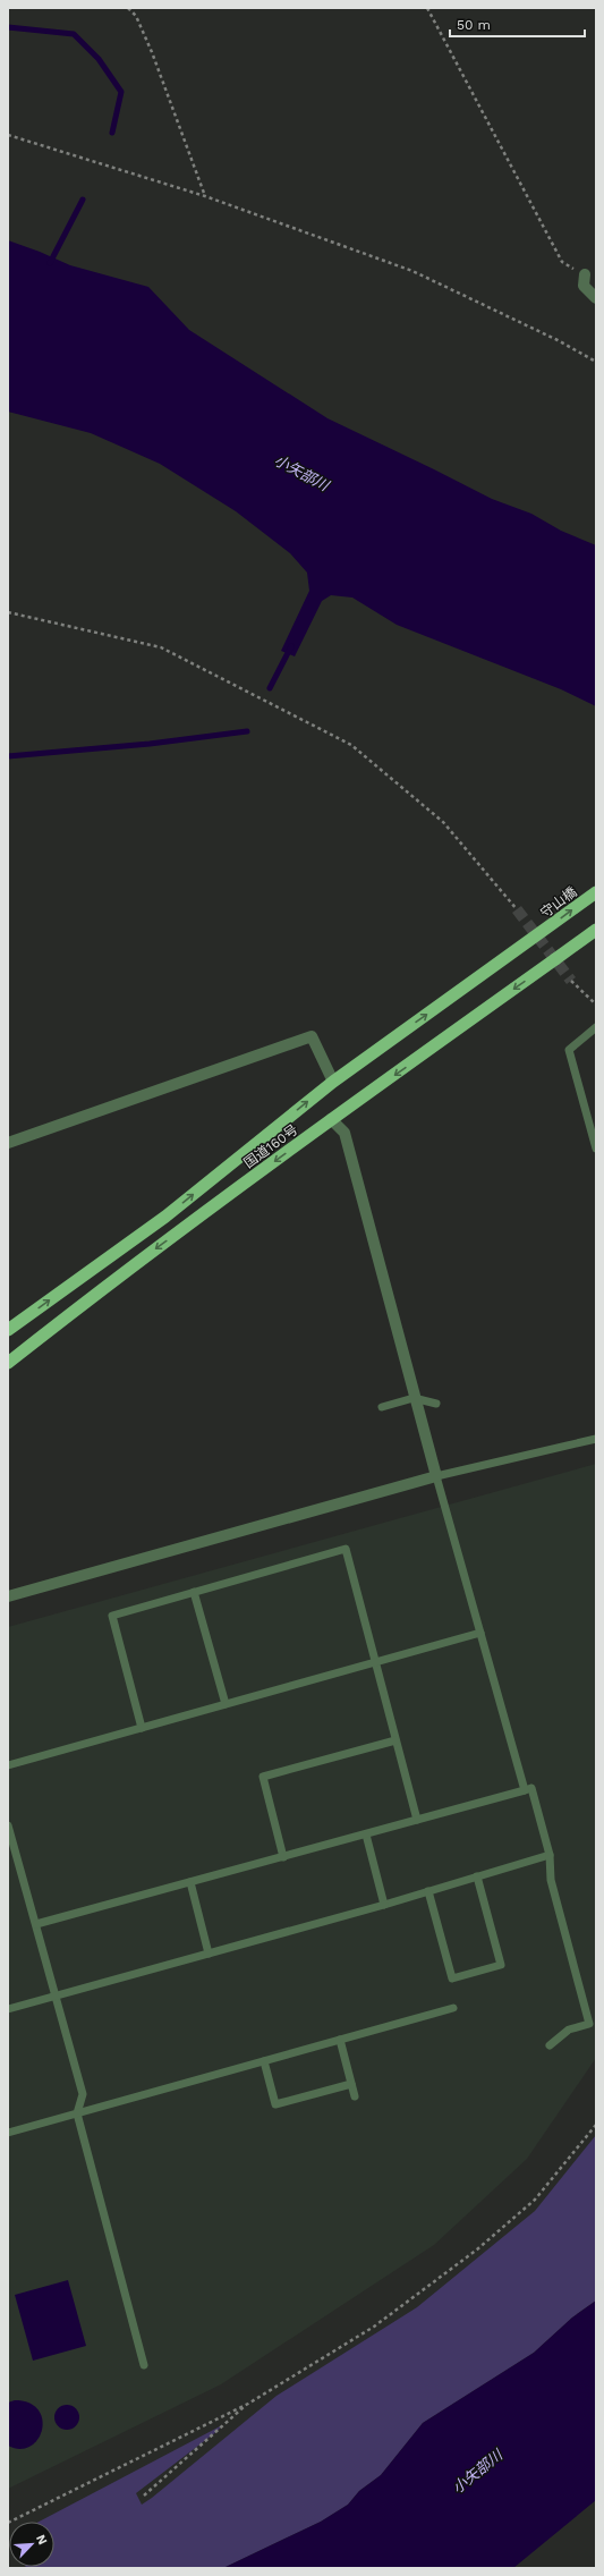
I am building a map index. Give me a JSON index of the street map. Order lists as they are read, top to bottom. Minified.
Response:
{"streets":{"highway":["守山橋","国道160号"]},"crossings":[["守山橋","国道160号"]],"one_way":["守山橋"],"water":["小矢部川"],"scale_bar":"50 m","north":"top right"}
